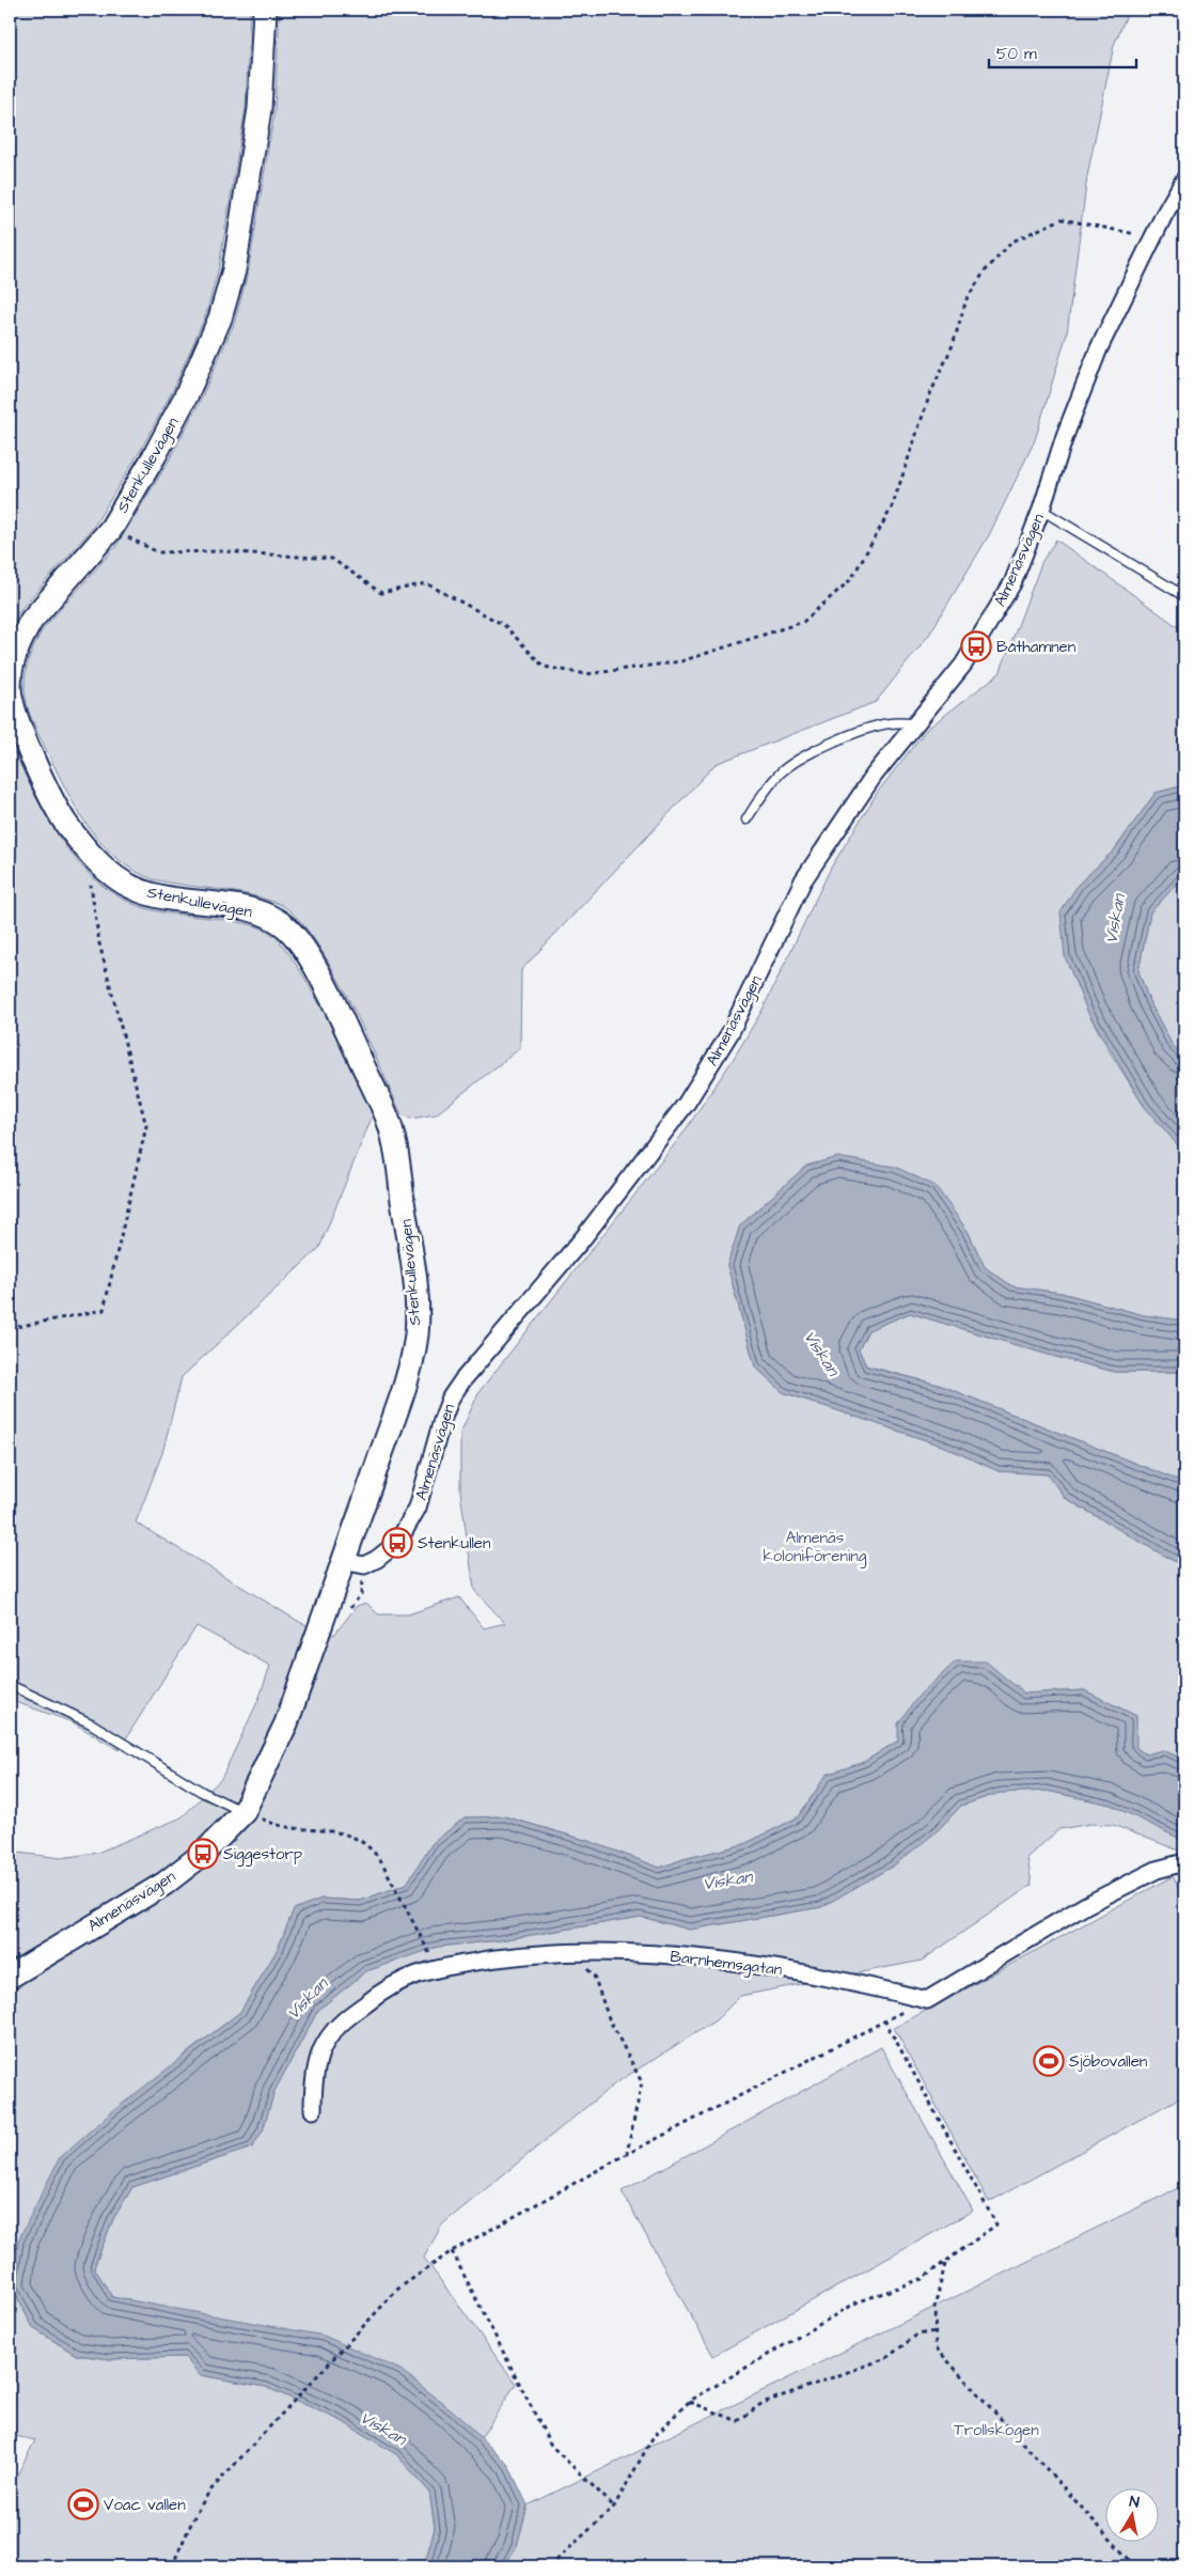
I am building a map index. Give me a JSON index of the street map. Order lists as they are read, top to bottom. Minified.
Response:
{"streets":{"street":["Stenkullevägen","Almenäsvägen","Barnhemsgatan"]},"crossings":[["Stenkullevägen","Almenäsvägen"]],"water":["Viskan"],"parks":["Almenäs koloniförening","Trollskogen"],"places":{"bus stop":["Båthamnen","Stenkullen","Siggestorp"],"sports":["Sjöbovallen","Voac vallen"]},"scale_bar":"50 m","north":"top"}
